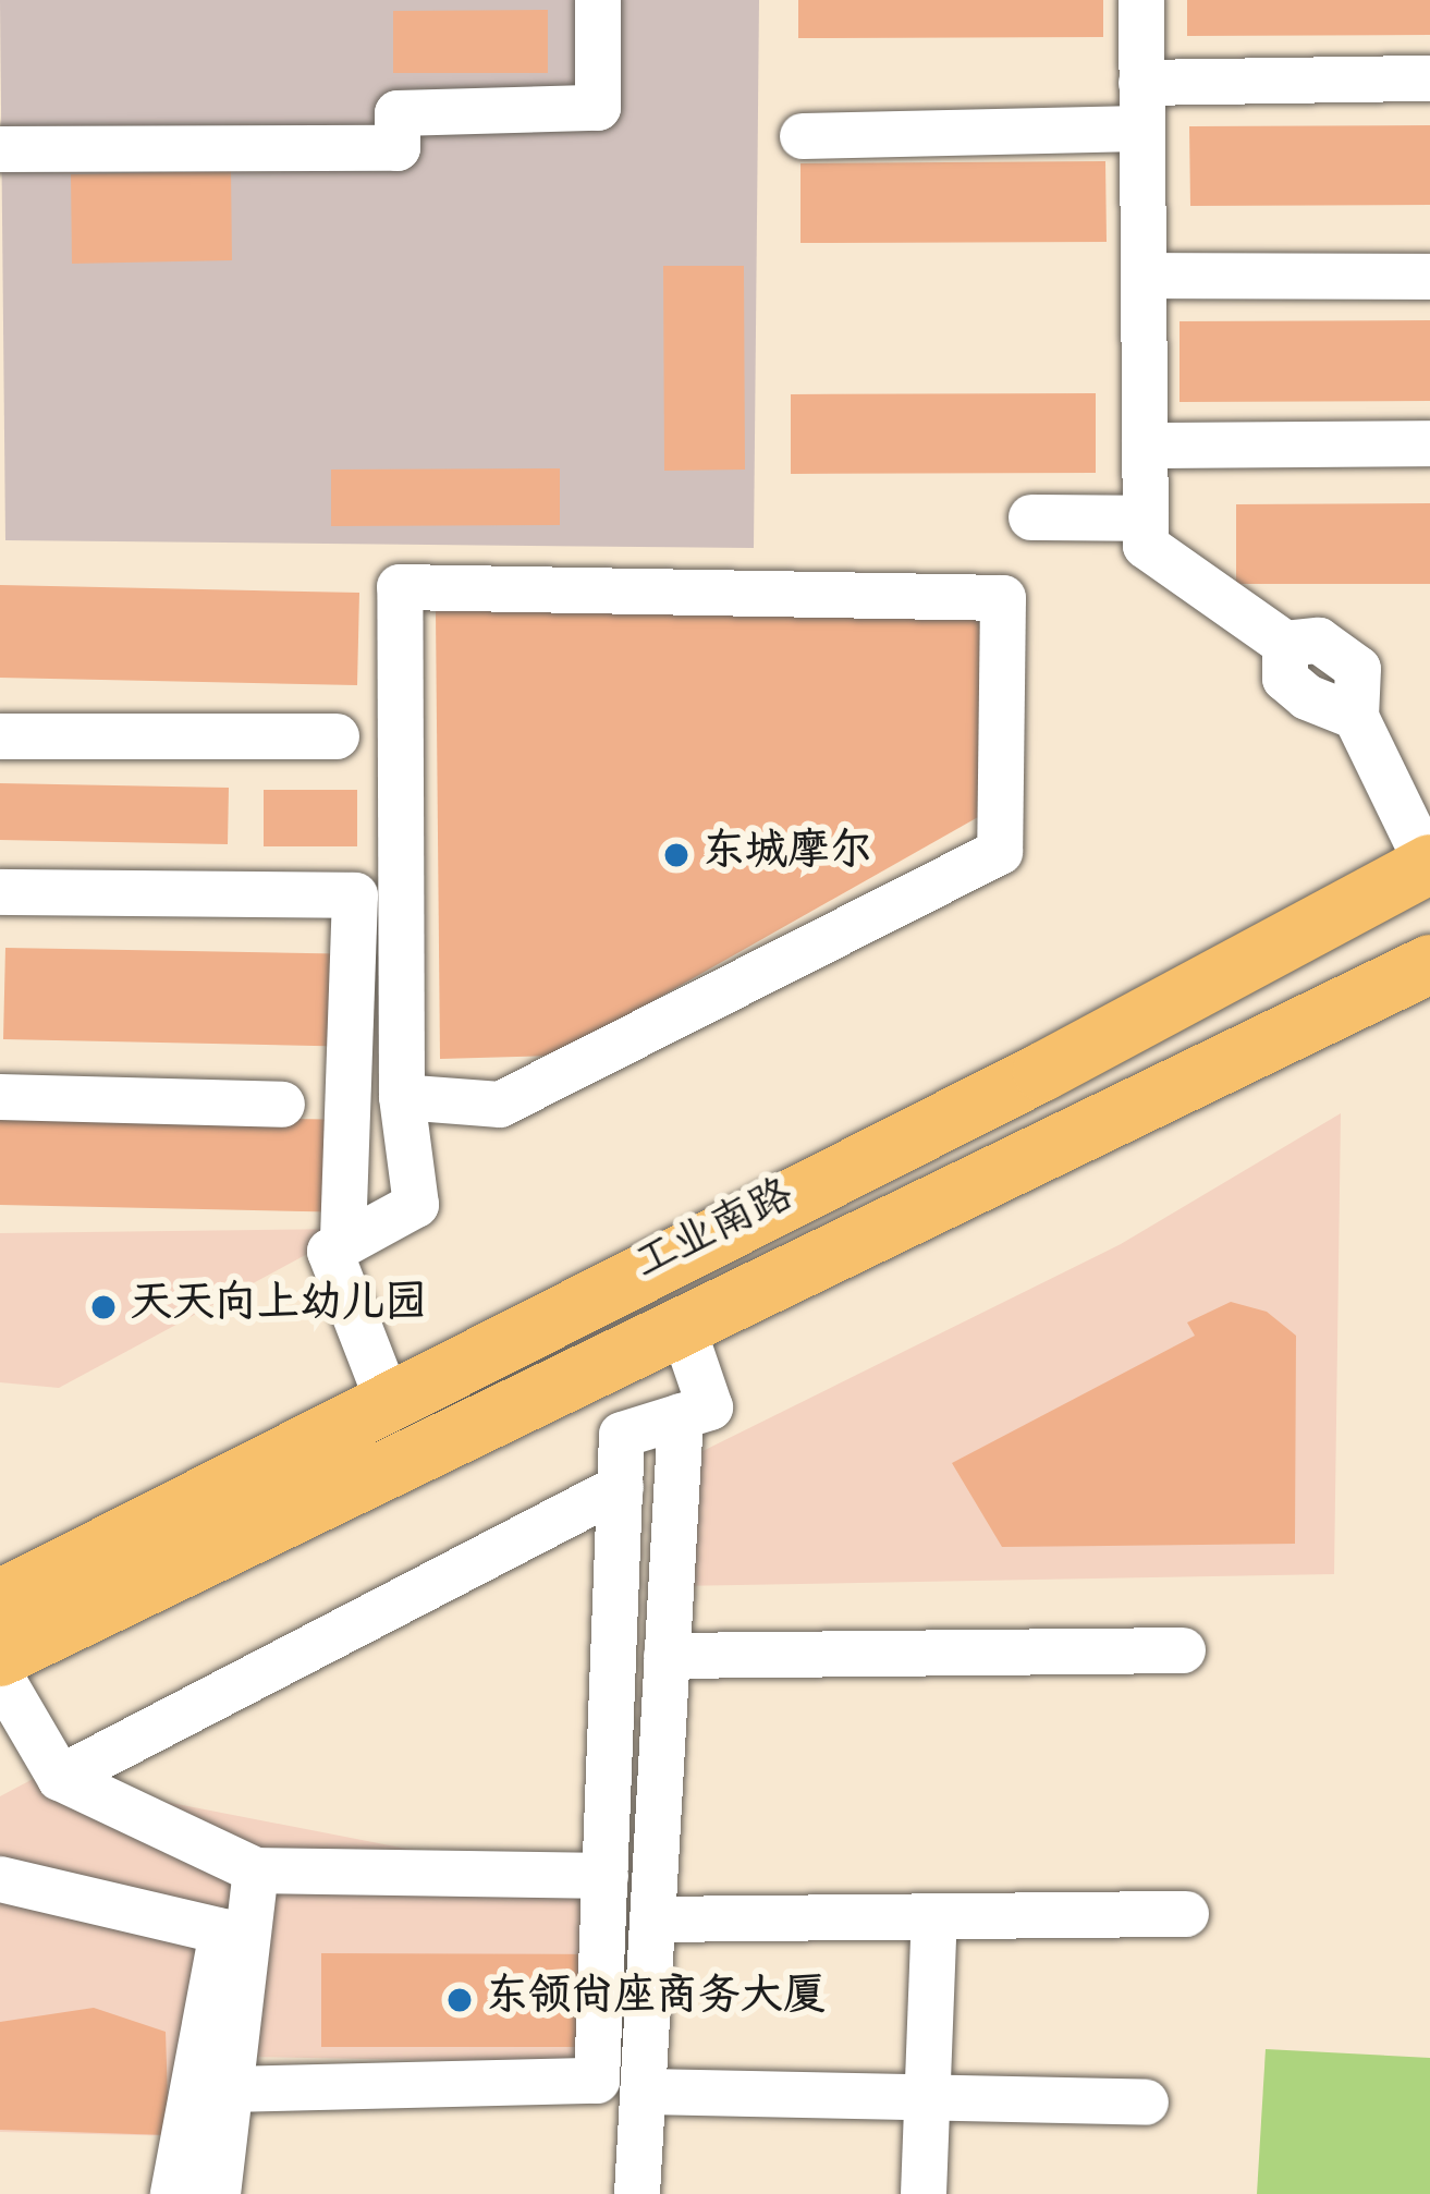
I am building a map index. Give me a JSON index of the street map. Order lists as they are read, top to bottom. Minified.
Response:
{"streets":{"main road":["工业南路"]},"places":["东城摩尔","天天向上幼儿园","东领尚座商务大厦"]}
